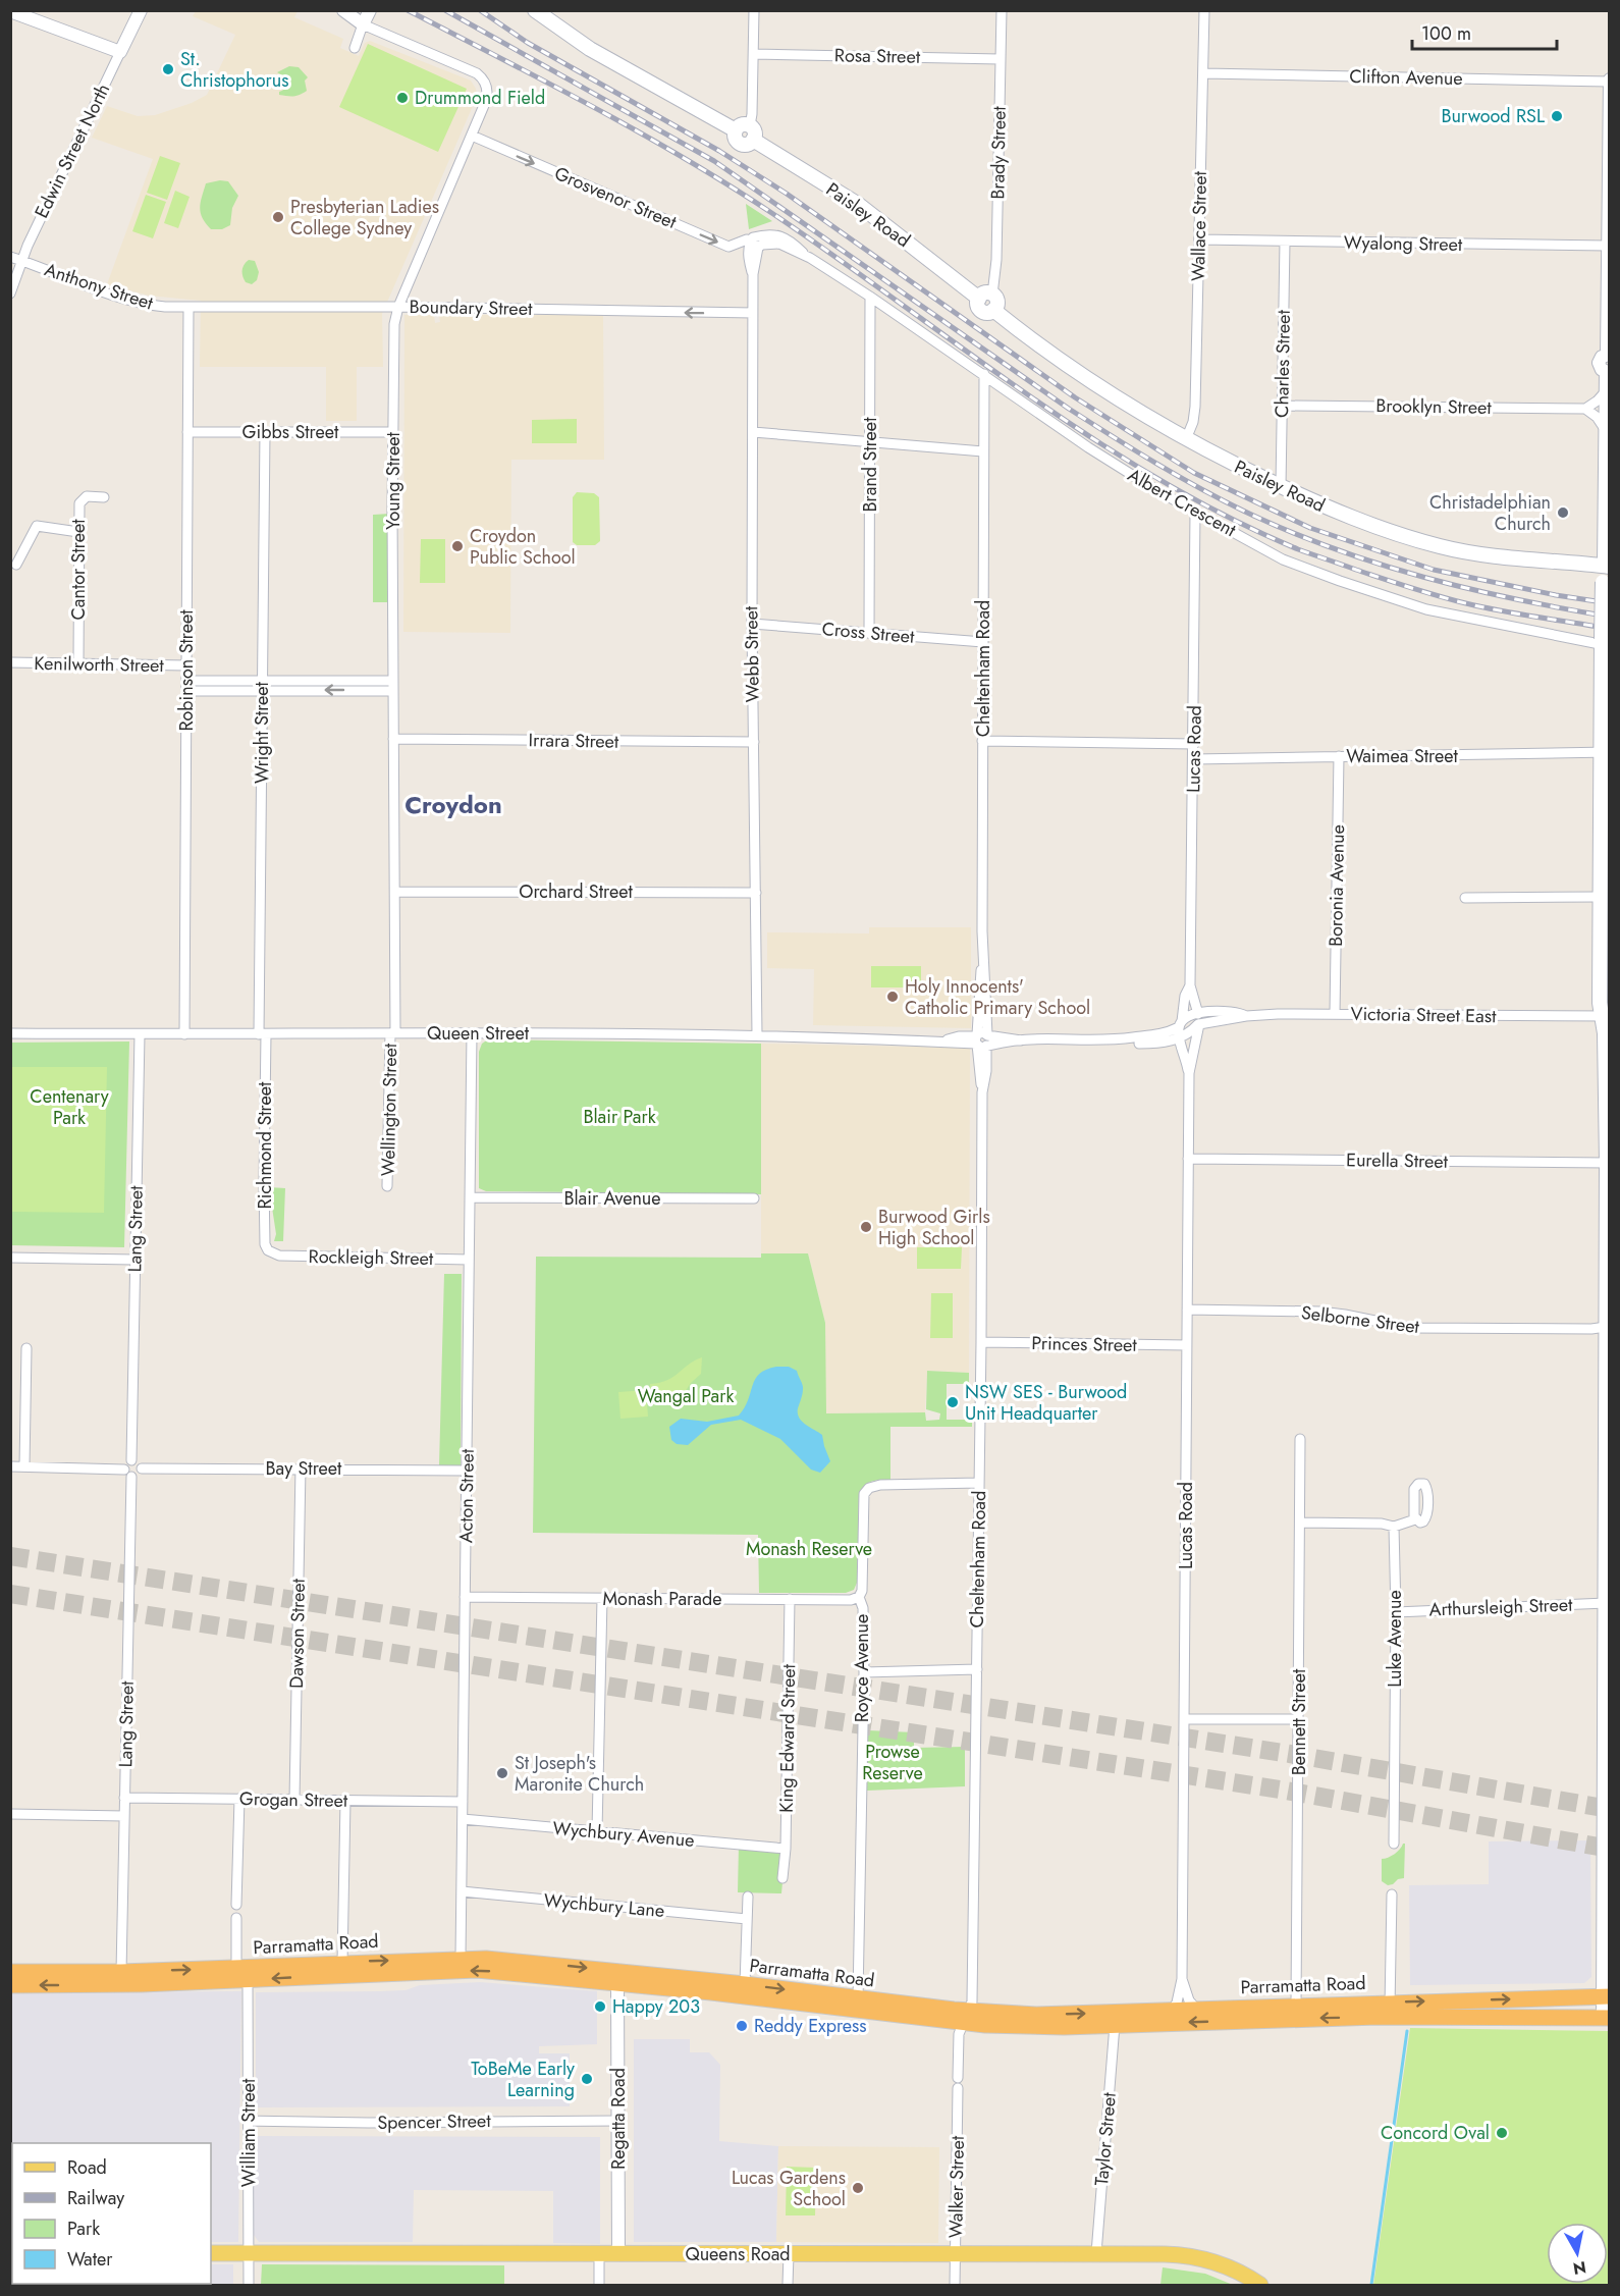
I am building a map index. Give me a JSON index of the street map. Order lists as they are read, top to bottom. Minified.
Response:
{"streets":{"highway":["Parramatta Road"],"main road":["Paisley Road","Queens Road"],"street":["Rosa Street","Clifton Avenue","Edwin Street North","Brady Street","Grosvenor Street","Wallace Street","Wyalong Street","Anthony Street","Boundary Street","Charles Street","Brooklyn Street","Gibbs Street","Brand Street","Young Street","Albert Crescent","Cantor Street","Cross Street","Webb Street","Kenilworth Street","Cheltenham Road","Robinson Street","Wright Street","Irrara Street","Lucas Road","Waimea Street","Boronia Avenue","Orchard Street","Victoria Street East","Queen Street","Wellington Street","Richmond Street","Eurella Street","Blair Avenue","Lang Street","Rockleigh Street","Selborne Street","Princes Street","Bay Street","Acton Street","Monash Parade","Arthursleigh Street","Dawson Street","Luke Avenue","Royce Avenue","Bennett Street","King Edward Street","Grogan Street","Wychbury Avenue","Wychbury Lane","Regatta Road","Spencer Street","William Street","Taylor Street","Walker Street"]},"crossings":[["Rosa Street","Brady Street"],["Clifton Avenue","Wallace Street"],["Edwin Street North","Anthony Street"],["Brady Street","Paisley Road"],["Grosvenor Street","Young Street"],["Grosvenor Street","Albert Crescent"],["Grosvenor Street","Webb Street"],["Paisley Road","Wallace Street"],["Paisley Road","Charles Street"],["Wallace Street","Wyalong Street"],["Wyalong Street","Charles Street"],["Anthony Street","Boundary Street"],["Anthony Street","Robinson Street"],["Boundary Street","Young Street"],["Boundary Street","Webb Street"],["Boundary Street","Robinson Street"],["Charles Street","Brooklyn Street"],["Gibbs Street","Young Street"],["Gibbs Street","Robinson Street"],["Gibbs Street","Wright Street"],["Brand Street","Albert Crescent"],["Brand Street","Cross Street"],["Young Street","Irrara Street"],["Young Street","Orchard Street"],["Young Street","Queen Street"],["Young Street","Wellington Street"],["Albert Crescent","Webb Street"],["Albert Crescent","Cheltenham Road"],["Albert Crescent","Lucas Road"],["Cantor Street","Kenilworth Street"],["Cross Street","Webb Street"],["Cross Street","Cheltenham Road"],["Webb Street","Irrara Street"],["Webb Street","Orchard Street"],["Webb Street","Queen Street"],["Kenilworth Street","Robinson Street"],["Cheltenham Road","Queen Street"],["Cheltenham Road","Princes Street"],["Cheltenham Road","Royce Avenue"],["Cheltenham Road","Parramatta Road"],["Cheltenham Road","Walker Street"],["Robinson Street","Queen Street"],["Wright Street","Queen Street"],["Wright Street","Richmond Street"],["Lucas Road","Waimea Street"],["Lucas Road","Victoria Street East"],["Lucas Road","Queen Street"],["Lucas Road","Eurella Street"],["Lucas Road","Selborne Street"],["Lucas Road","Princes Street"],["Lucas Road","Parramatta Road"],["Waimea Street","Boronia Avenue"],["Boronia Avenue","Victoria Street East"],["Queen Street","Wellington Street"],["Queen Street","Richmond Street"],["Queen Street","Lang Street"],["Queen Street","Acton Street"],["Richmond Street","Rockleigh Street"],["Blair Avenue","Acton Street"],["Lang Street","Bay Street"],["Lang Street","Grogan Street"],["Lang Street","Parramatta Road"],["Rockleigh Street","Acton Street"],["Bay Street","Acton Street"],["Bay Street","Dawson Street"],["Acton Street","Monash Parade"],["Acton Street","Grogan Street"],["Acton Street","Wychbury Avenue"],["Acton Street","Wychbury Lane"],["Acton Street","Parramatta Road"],["Monash Parade","Royce Avenue"],["Monash Parade","King Edward Street"],["Arthursleigh Street","Luke Avenue"],["Dawson Street","Grogan Street"],["Royce Avenue","Parramatta Road"],["Bennett Street","Parramatta Road"],["King Edward Street","Wychbury Avenue"],["Parramatta Road","Regatta Road"],["Parramatta Road","William Street"],["Parramatta Road","Taylor Street"],["Parramatta Road","Walker Street"],["Regatta Road","Spencer Street"],["Regatta Road","Queens Road"],["Spencer Street","William Street"],["William Street","Queens Road"],["Taylor Street","Queens Road"],["Walker Street","Queens Road"]],"one_way":["Grosvenor Street","Boundary Street"],"districts":["Croydon"],"parks":["Centenary Park","Blair Park","Wangal Park","Monash Reserve","Prowse Reserve"],"places":["St. Christophorus","Drummond Field","Burwood RSL","Presbyterian Ladies College Sydney","Christadelphian Church","Croydon Public School","Holy Innocents' Catholic Primary School","Burwood Girls High School","NSW SES - Burwood Unit Headquarter","St Joseph's Maronite Church","Happy 203","Reddy Express","ToBeMe Early Learning","Concord Oval","Lucas Gardens School"],"legend":["Road","Railway","Park","Water"],"scale_bar":"100 m","north":"bottom"}
